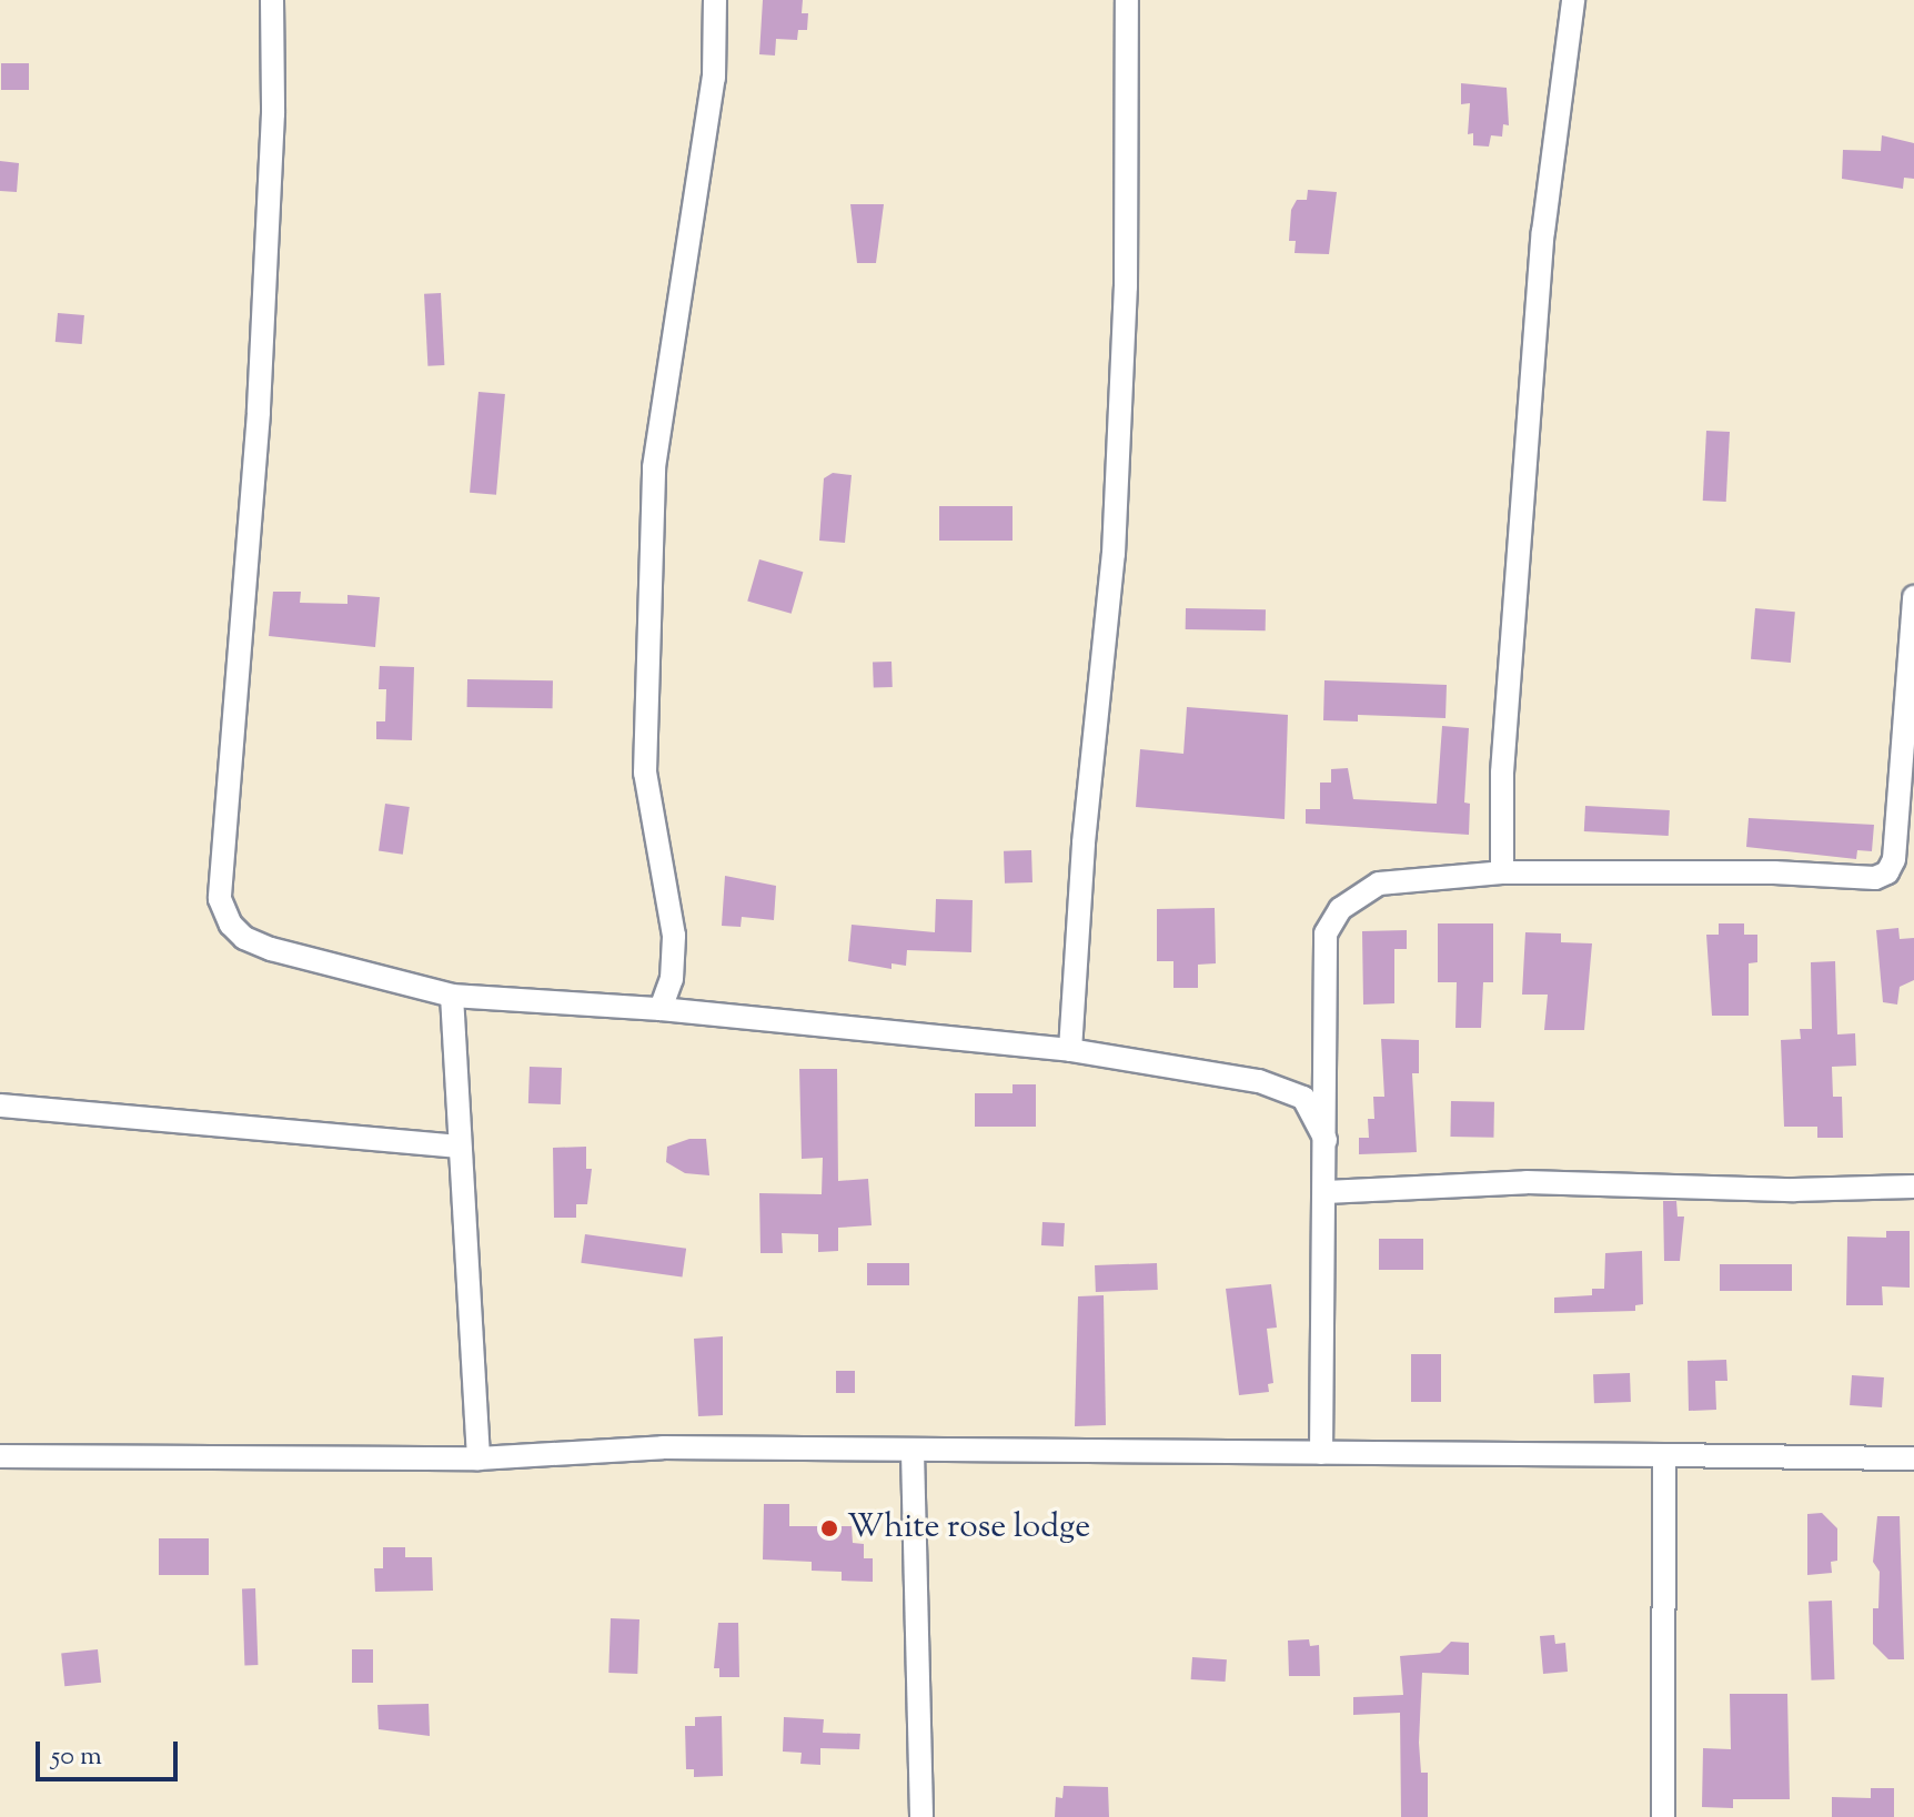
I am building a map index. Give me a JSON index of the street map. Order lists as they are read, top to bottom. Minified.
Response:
{"places":["White rose lodge"],"scale_bar":"50 m"}
